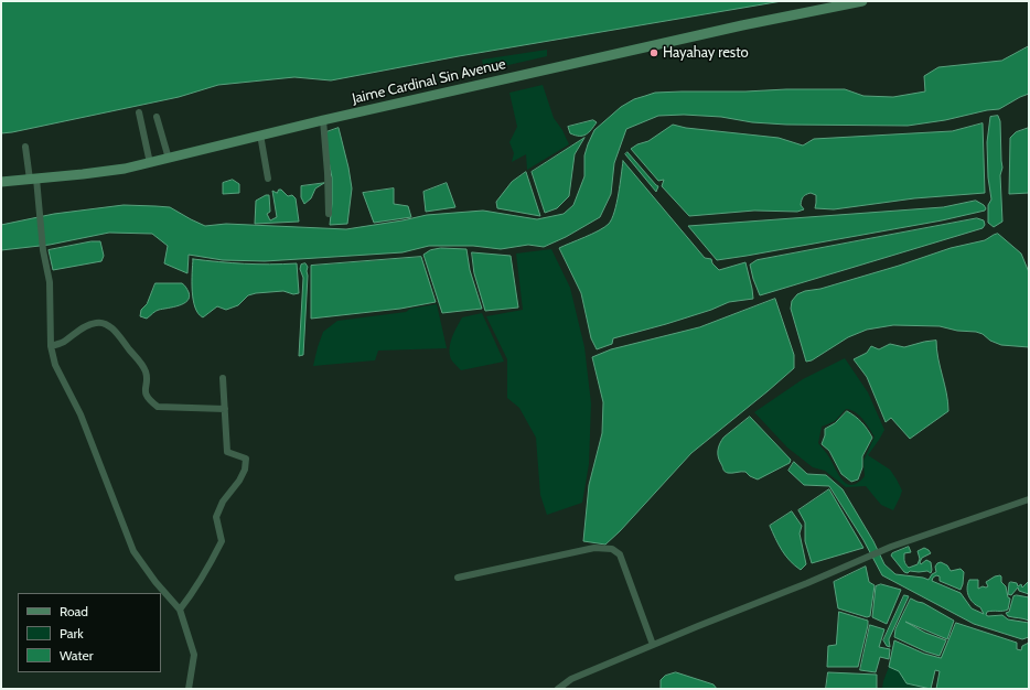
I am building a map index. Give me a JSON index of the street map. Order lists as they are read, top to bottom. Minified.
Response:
{"streets":{"main road":["Jaime Cardinal Sin Avenue"]},"places":["Hayahay resto"],"legend":["Road","Park","Water"]}
